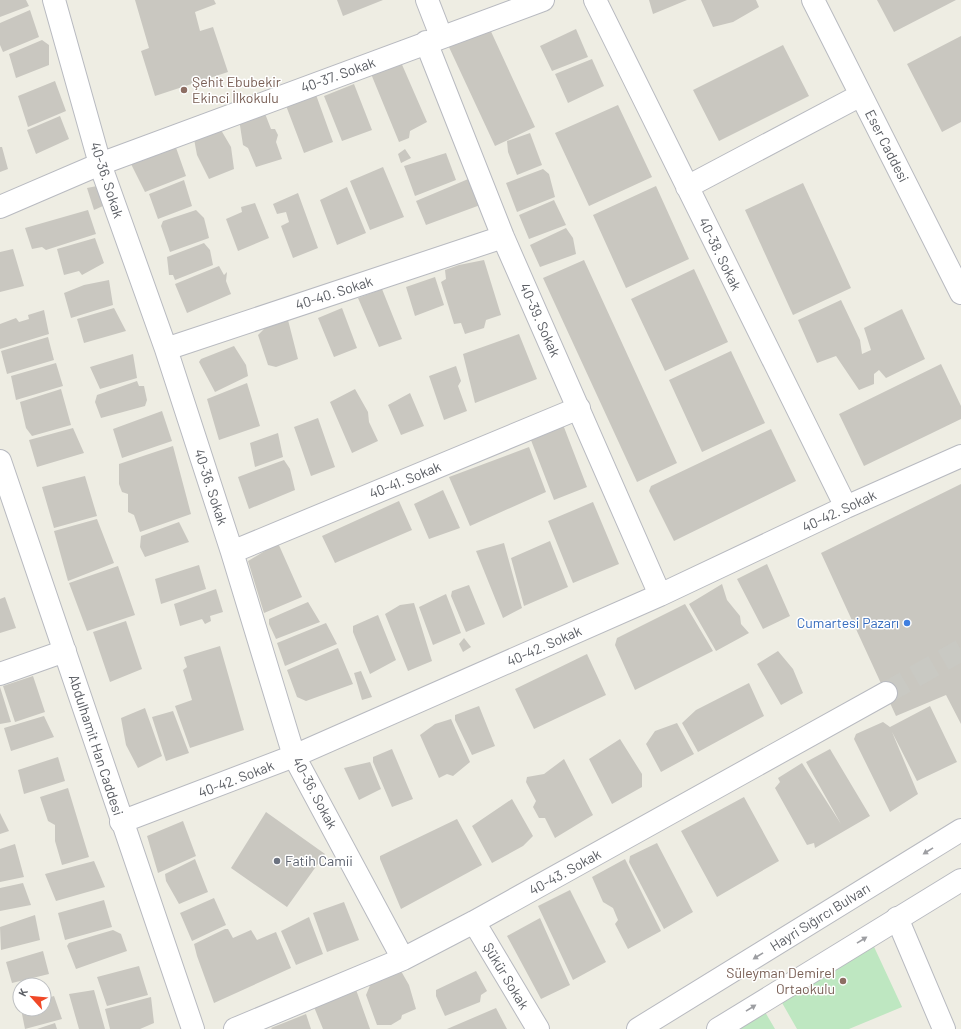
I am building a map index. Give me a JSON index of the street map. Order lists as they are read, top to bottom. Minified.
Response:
{"streets":{"street":["40-37. Sokak","Eser Caddesi","40-36. Sokak","40-38. Sokak","40-40. Sokak","40-39. Sokak","40-41. Sokak","40-42. Sokak","Abdulhamit Han Caddesi","40-43. Sokak","Hayri Sığırcı Bulvarı","Şükür Sokak"]},"crossings":[["40-37. Sokak","40-36. Sokak"],["40-37. Sokak","40-39. Sokak"],["40-36. Sokak","40-40. Sokak"],["40-36. Sokak","40-41. Sokak"],["40-36. Sokak","40-42. Sokak"],["40-36. Sokak","40-43. Sokak"],["40-38. Sokak","40-42. Sokak"],["40-40. Sokak","40-39. Sokak"],["40-39. Sokak","40-41. Sokak"],["40-39. Sokak","40-42. Sokak"],["40-42. Sokak","Abdulhamit Han Caddesi"],["40-43. Sokak","Şükür Sokak"]],"places":["Şehit Ebubekir Ekinci İlkokulu","Cumartesi Pazarı","Fatih Camii","Süleyman Demirel Ortaokulu"],"north":"top left"}
